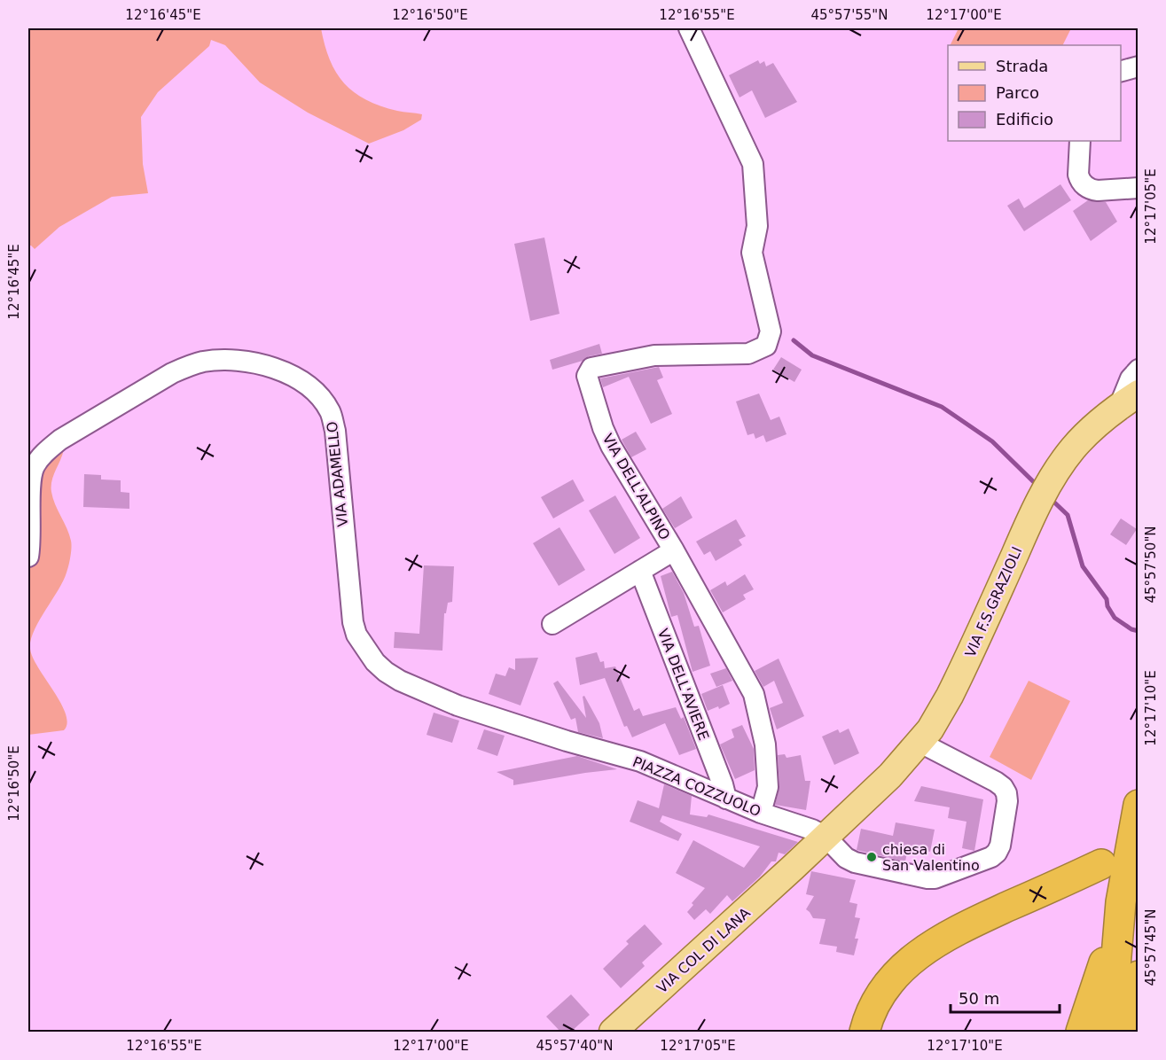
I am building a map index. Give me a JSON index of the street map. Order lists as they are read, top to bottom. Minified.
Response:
{"streets":{"main road":["VIA F.S.GRAZIOLI","VIA COL DI LANA"],"street":["VIA ADAMELLO","VIA DELL'ALPINO","VIA DELL'AVIERE","PIAZZA COZZUOLO"]},"crossings":[["VIA ADAMELLO","PIAZZA COZZUOLO"],["VIA DELL'ALPINO","PIAZZA COZZUOLO"],["VIA F.S.GRAZIOLI","PIAZZA COZZUOLO"],["VIA F.S.GRAZIOLI","VIA COL DI LANA"],["VIA DELL'AVIERE","PIAZZA COZZUOLO"],["PIAZZA COZZUOLO","VIA COL DI LANA"]],"places":["chiesa di San Valentino"],"legend":["Strada","Parco","Edificio"],"scale_bar":"50 m","coordinates":["12°16'45\"E","12°16'50\"E","12°16'55\"E","45°57'55\"N","12°17'00\"E","12°17'05\"E","45°57'50\"N","12°17'10\"E","45°57'45\"N","45°57'40\"N"]}
